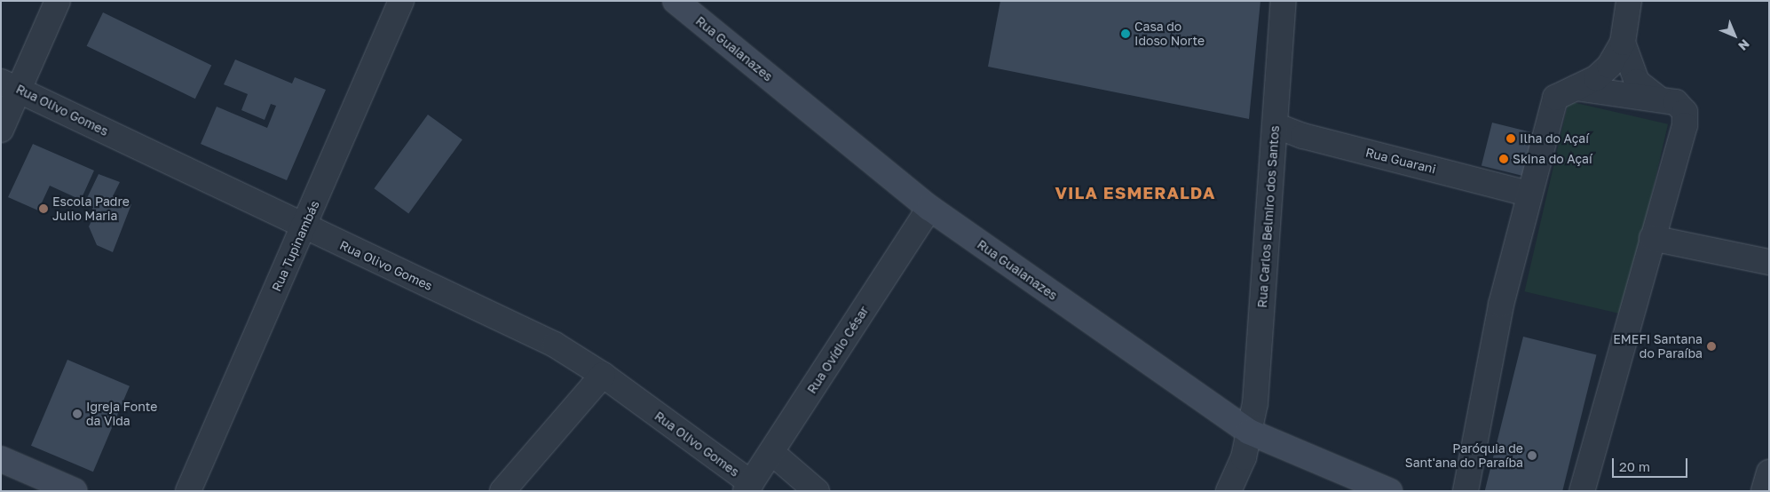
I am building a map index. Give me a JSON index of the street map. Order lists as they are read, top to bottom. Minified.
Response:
{"streets":{"main road":["Rua Guaianazes"],"street":["Rua Olivo Gomes","Rua Guarani","Rua Carlos Belmiro dos Santos","Rua Tupinambás","Rua Ovídio César"]},"crossings":[["Rua Guaianazes","Rua Carlos Belmiro dos Santos"],["Rua Guaianazes","Rua Ovídio César"],["Rua Olivo Gomes","Rua Tupinambás"],["Rua Olivo Gomes","Rua Ovídio César"],["Rua Guarani","Rua Carlos Belmiro dos Santos"]],"districts":["VILA ESMERALDA"],"places":["Casa do Idoso Norte","Ilha do Açaí","Skina do Açaí","Escola Padre Julio Maria","EMEFI Santana do Paraíba","Igreja Fonte da Vida","Paróquia de Sant'ana do Paraíba"],"scale_bar":"20 m","north":"bottom right"}
